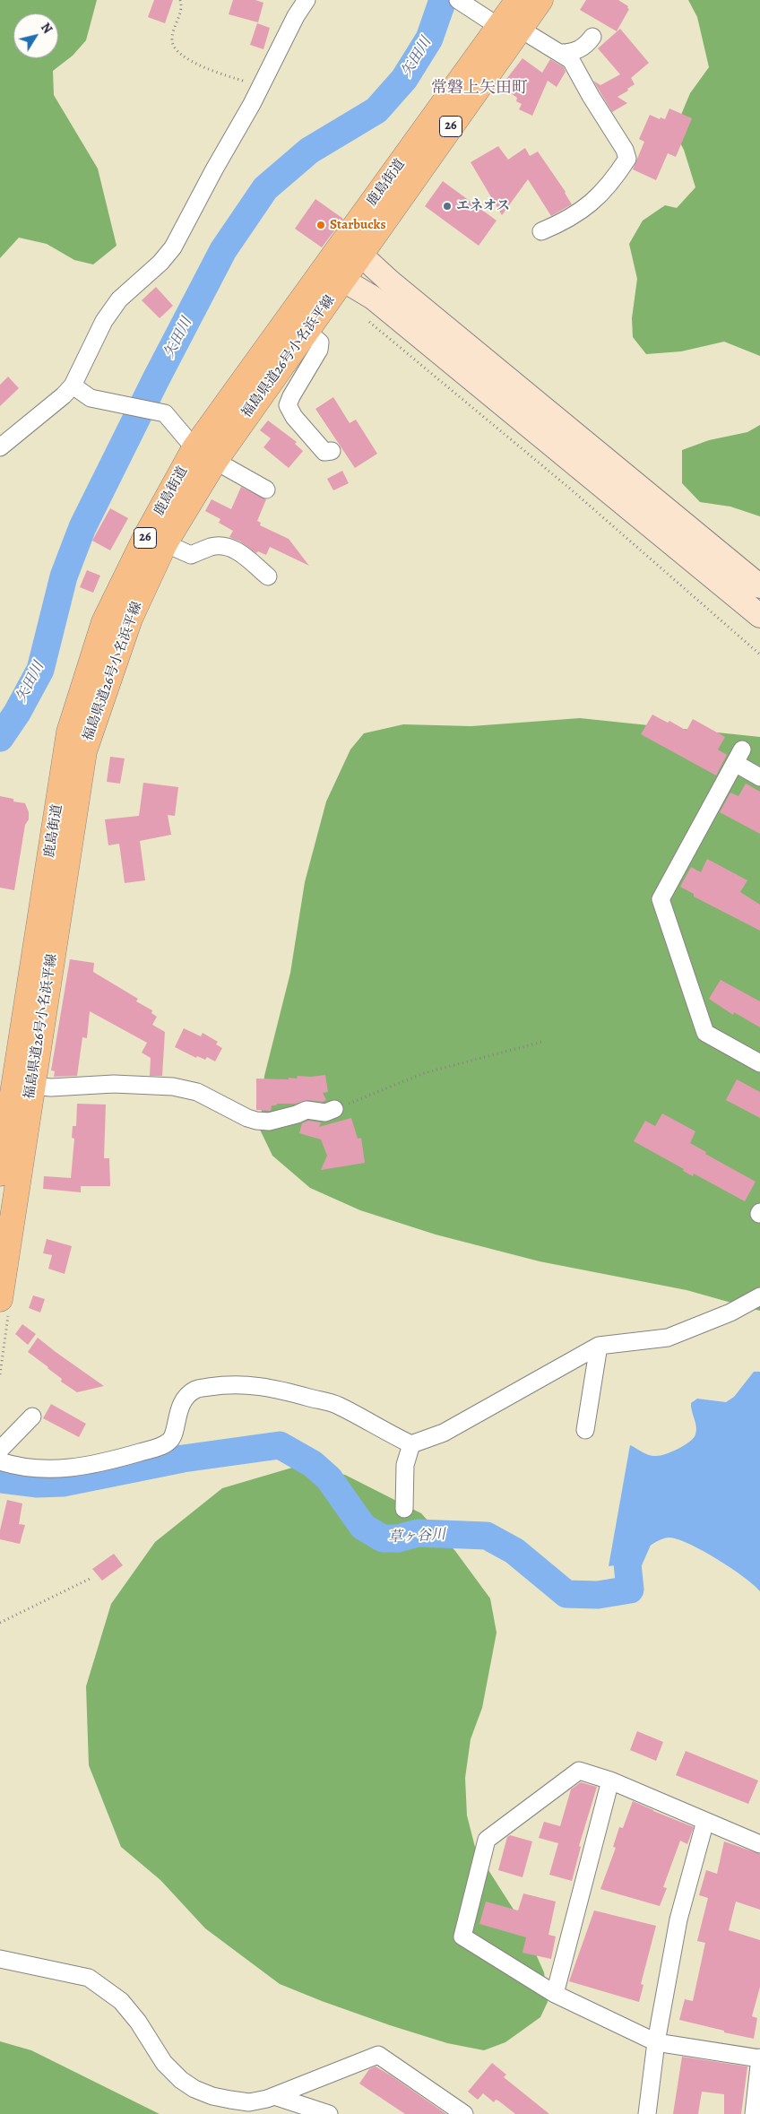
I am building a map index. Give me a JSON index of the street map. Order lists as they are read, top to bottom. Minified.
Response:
{"streets":{"main road":["26","鹿島街道","福島県道26号小名浜平線"]},"crossings":[["鹿島街道","福島県道26号小名浜平線"]],"districts":["常磐上矢田町"],"water":["矢田川","草ヶ谷川"],"places":["エネオス","Starbucks"],"north":"top right"}
